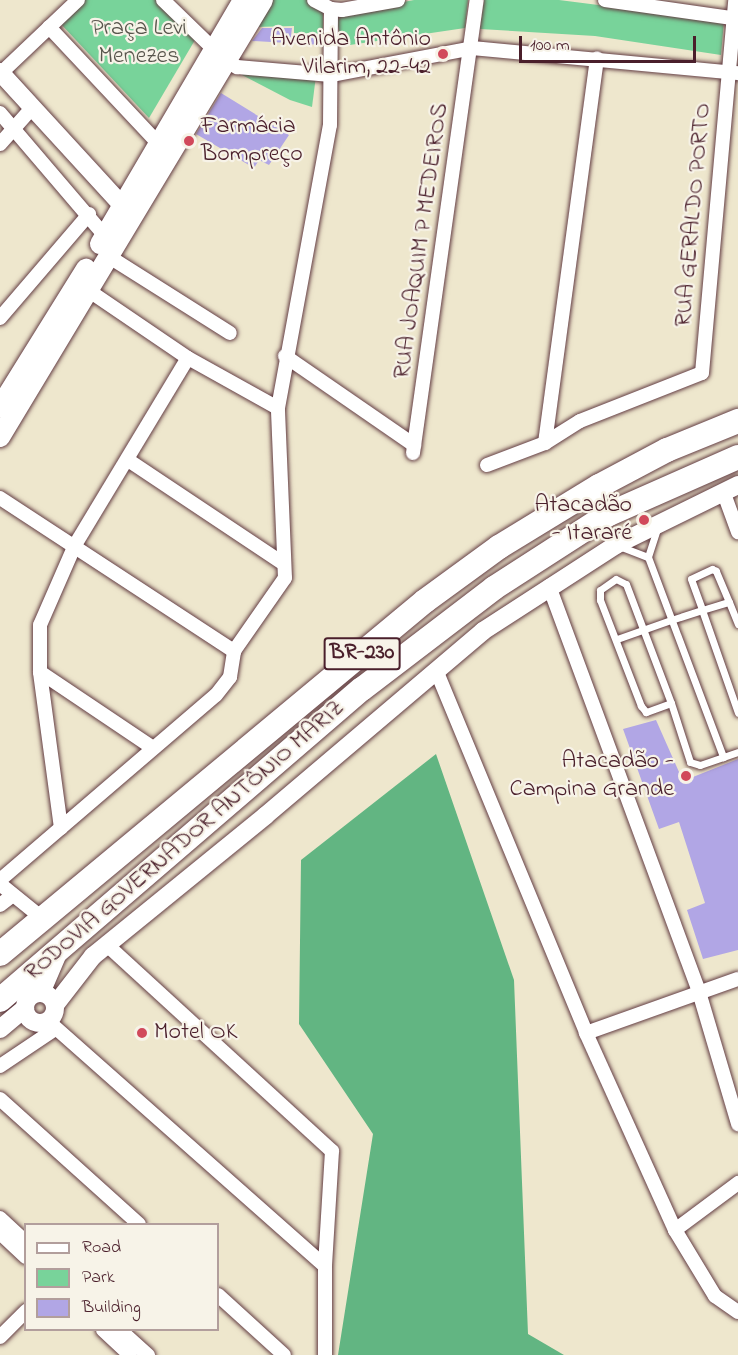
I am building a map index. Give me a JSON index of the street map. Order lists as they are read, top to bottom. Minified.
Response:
{"streets":{"highway":["BR-230","RODOVIA GOVERNADOR ANTÔNIO MARIZ"],"street":["RUA GERALDO PORTO","RUA JOAQUIM P MEDEIROS"]},"parks":["Praça Levi Menezes"],"places":["Avenida Antônio Vilarim, 22-42","Farmácia Bompreço","Atacadão - Itararé","Atacadão - Campina Grande","Motel OK"],"legend":["Road","Park","Building"],"scale_bar":"100 m"}
